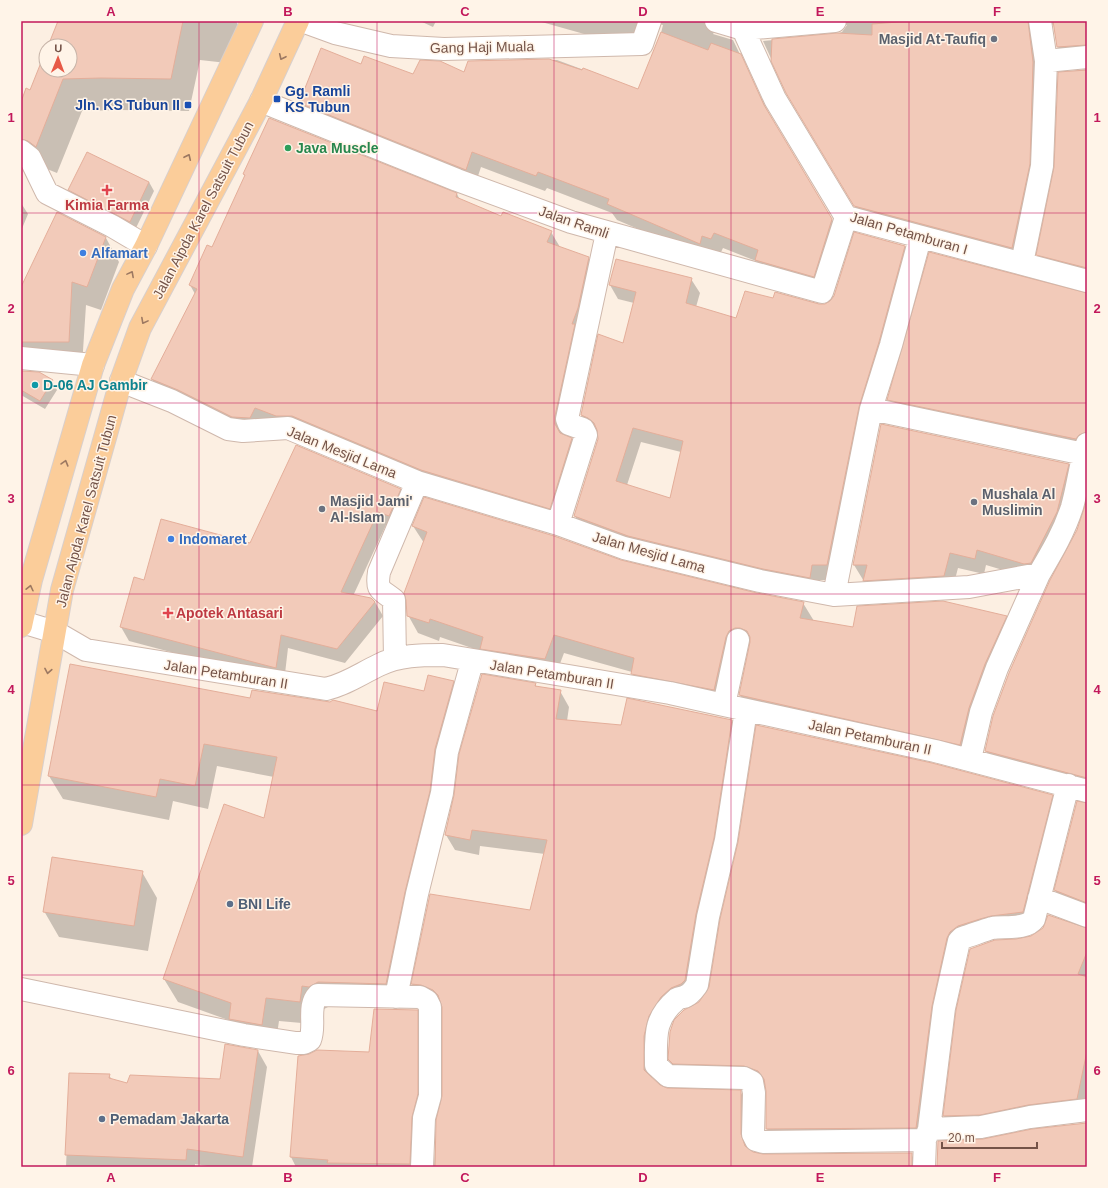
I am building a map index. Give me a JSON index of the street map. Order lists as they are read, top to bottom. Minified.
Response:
{"streets":{"main road":["Jalan Aipda Karel Satsuit Tubun"],"street":["Gang Haji Muala","Jalan Ramli","Jalan Petamburan I","Jalan Mesjid Lama","Jalan Petamburan II"]},"crossings":[["Jalan Aipda Karel Satsuit Tubun","Jalan Ramli"],["Jalan Aipda Karel Satsuit Tubun","Jalan Mesjid Lama"],["Jalan Aipda Karel Satsuit Tubun","Jalan Petamburan II"],["Jalan Ramli","Jalan Petamburan I"]],"places":{"other":["Masjid At-Taufiq","Java Muscle","Alfamart","D-06 AJ Gambir","Mushala Al Muslimin","Masjid Jami' Al-Islam","Indomaret","BNI Life","Pemadam Jakarta"],"transit":["Gg. Ramli KS Tubun","Jln. KS Tubun II"],"health":["Kimia Farma","Apotek Antasari"]},"scale_bar":"20 m","north":"top","grid":{"columns":["A","B","C","D","E","F"],"rows":["1","2","3","4","5","6"]}}
